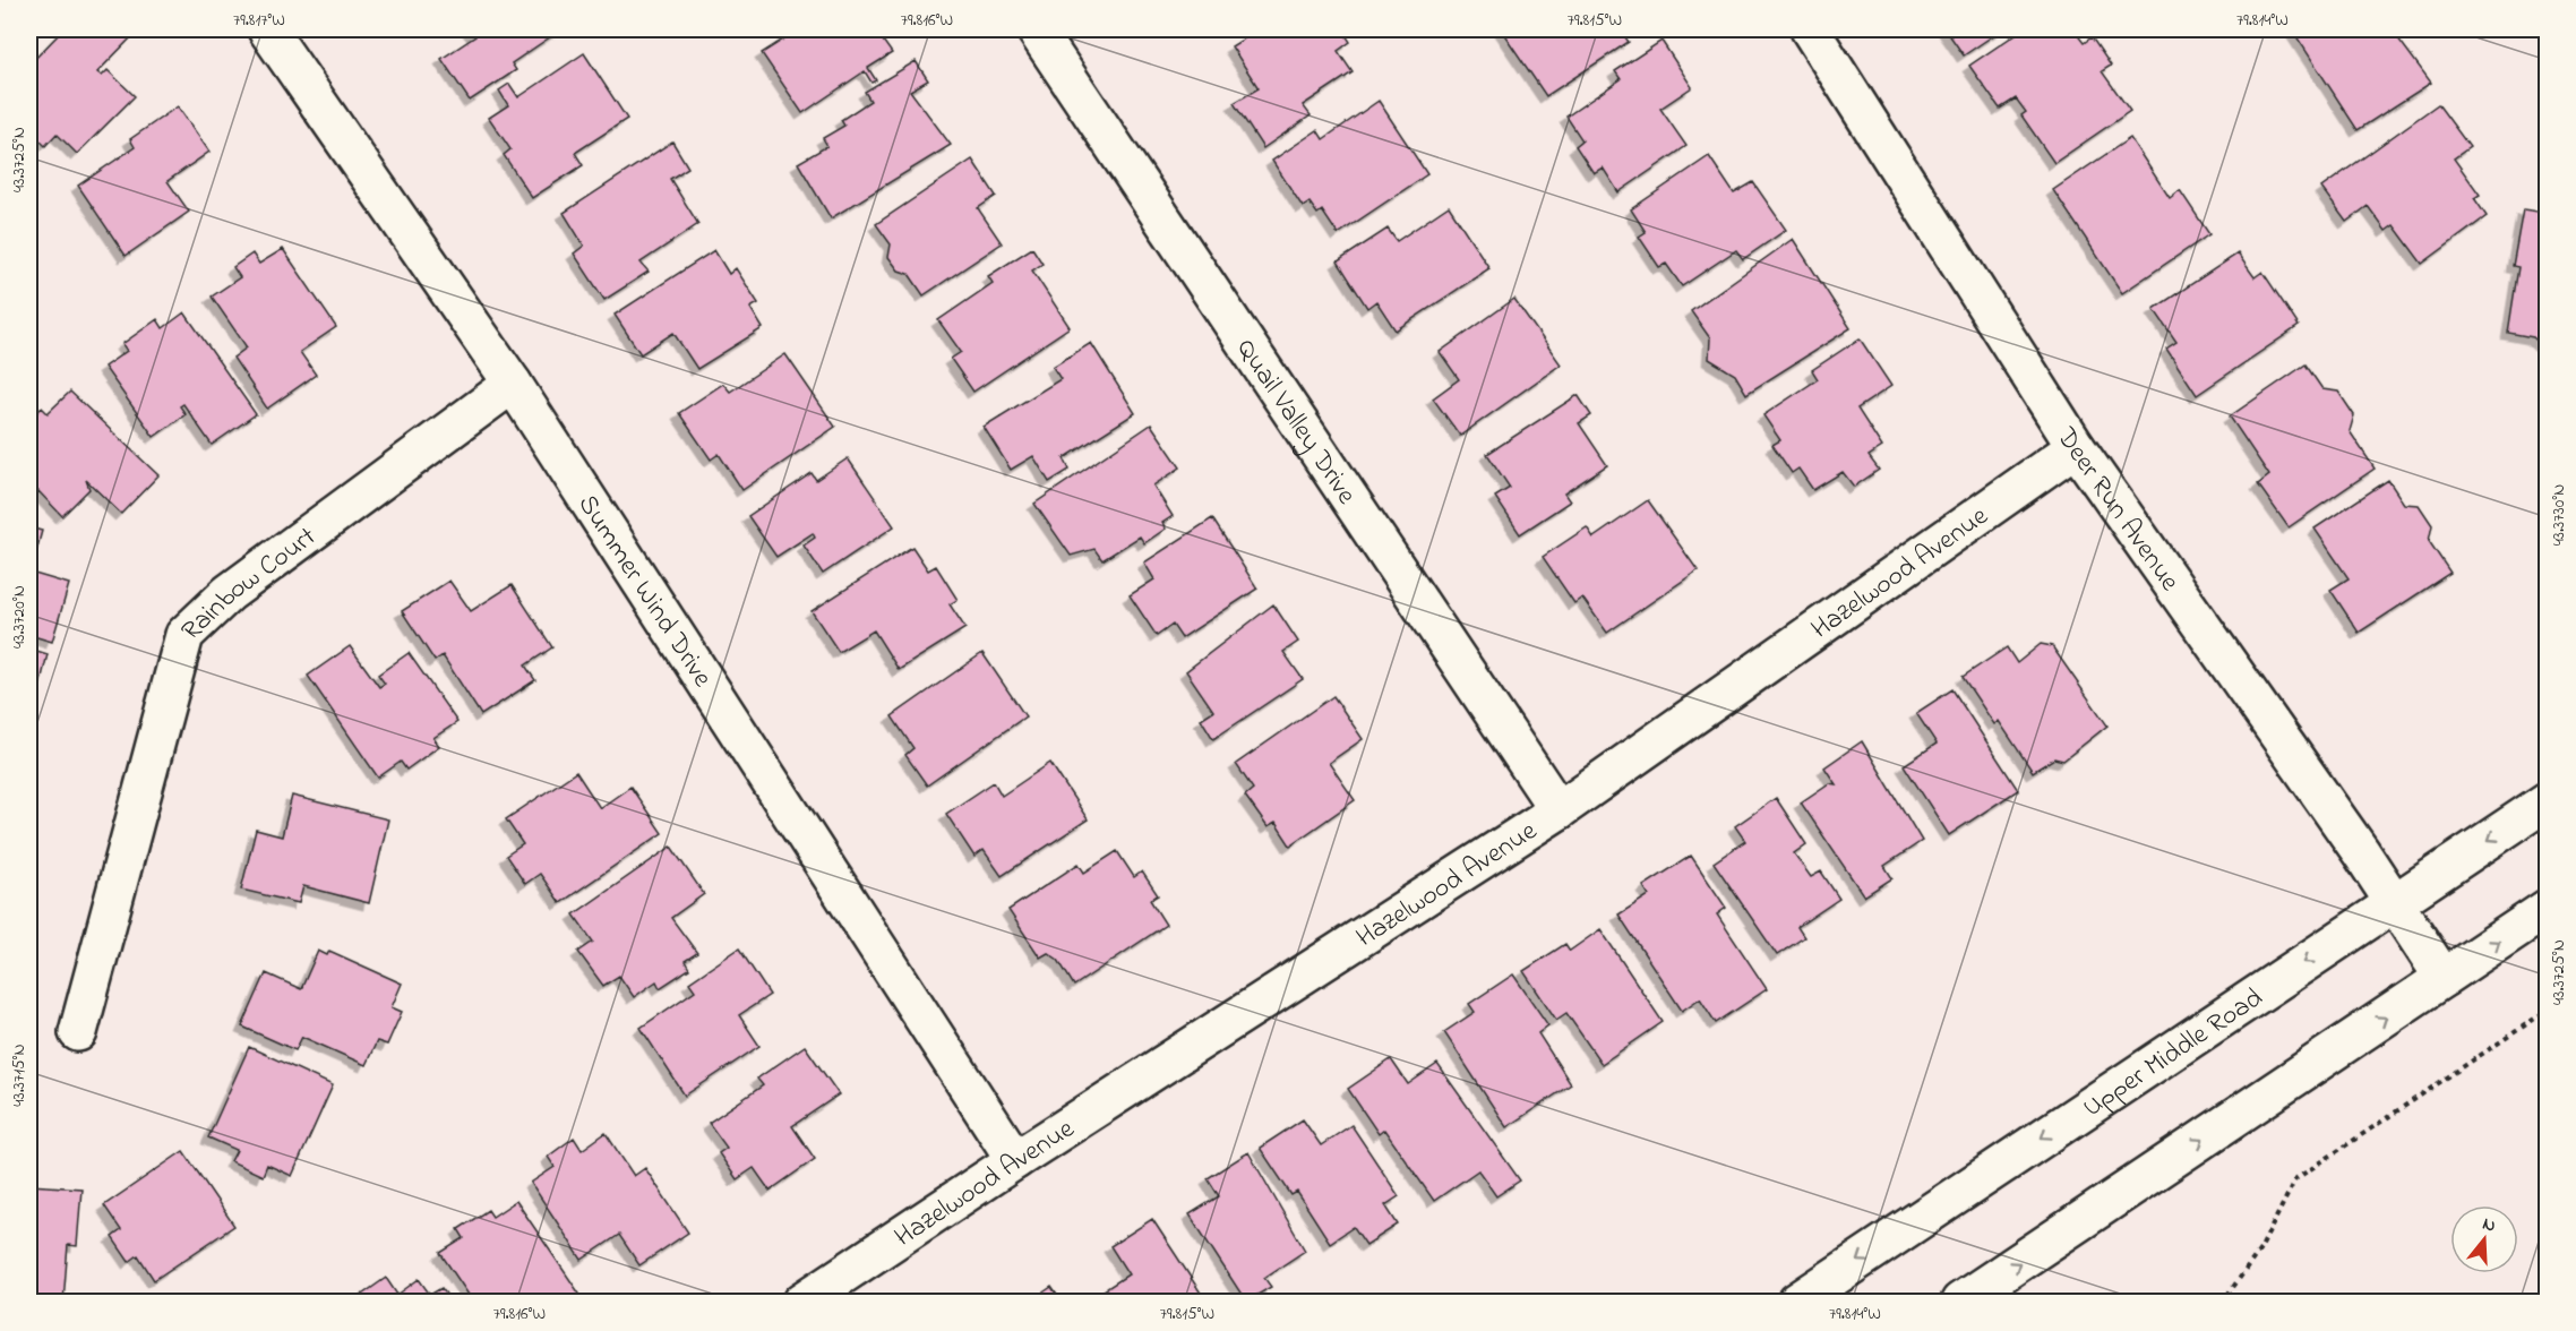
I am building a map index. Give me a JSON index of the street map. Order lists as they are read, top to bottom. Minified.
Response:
{"streets":{"street":["Quail Valley Drive","Deer Run Avenue","Hazelwood Avenue","Rainbow Court","Summer Wind Drive","Upper Middle Road"]},"crossings":[["Quail Valley Drive","Hazelwood Avenue"],["Deer Run Avenue","Hazelwood Avenue"],["Deer Run Avenue","Upper Middle Road"],["Hazelwood Avenue","Summer Wind Drive"],["Rainbow Court","Summer Wind Drive"]],"north":"top","coordinates":["79.817°W","79.816°W","79.815°W","79.814°W","43.3725°N","43.3730°N","43.3720°N","43.3715°N"]}
